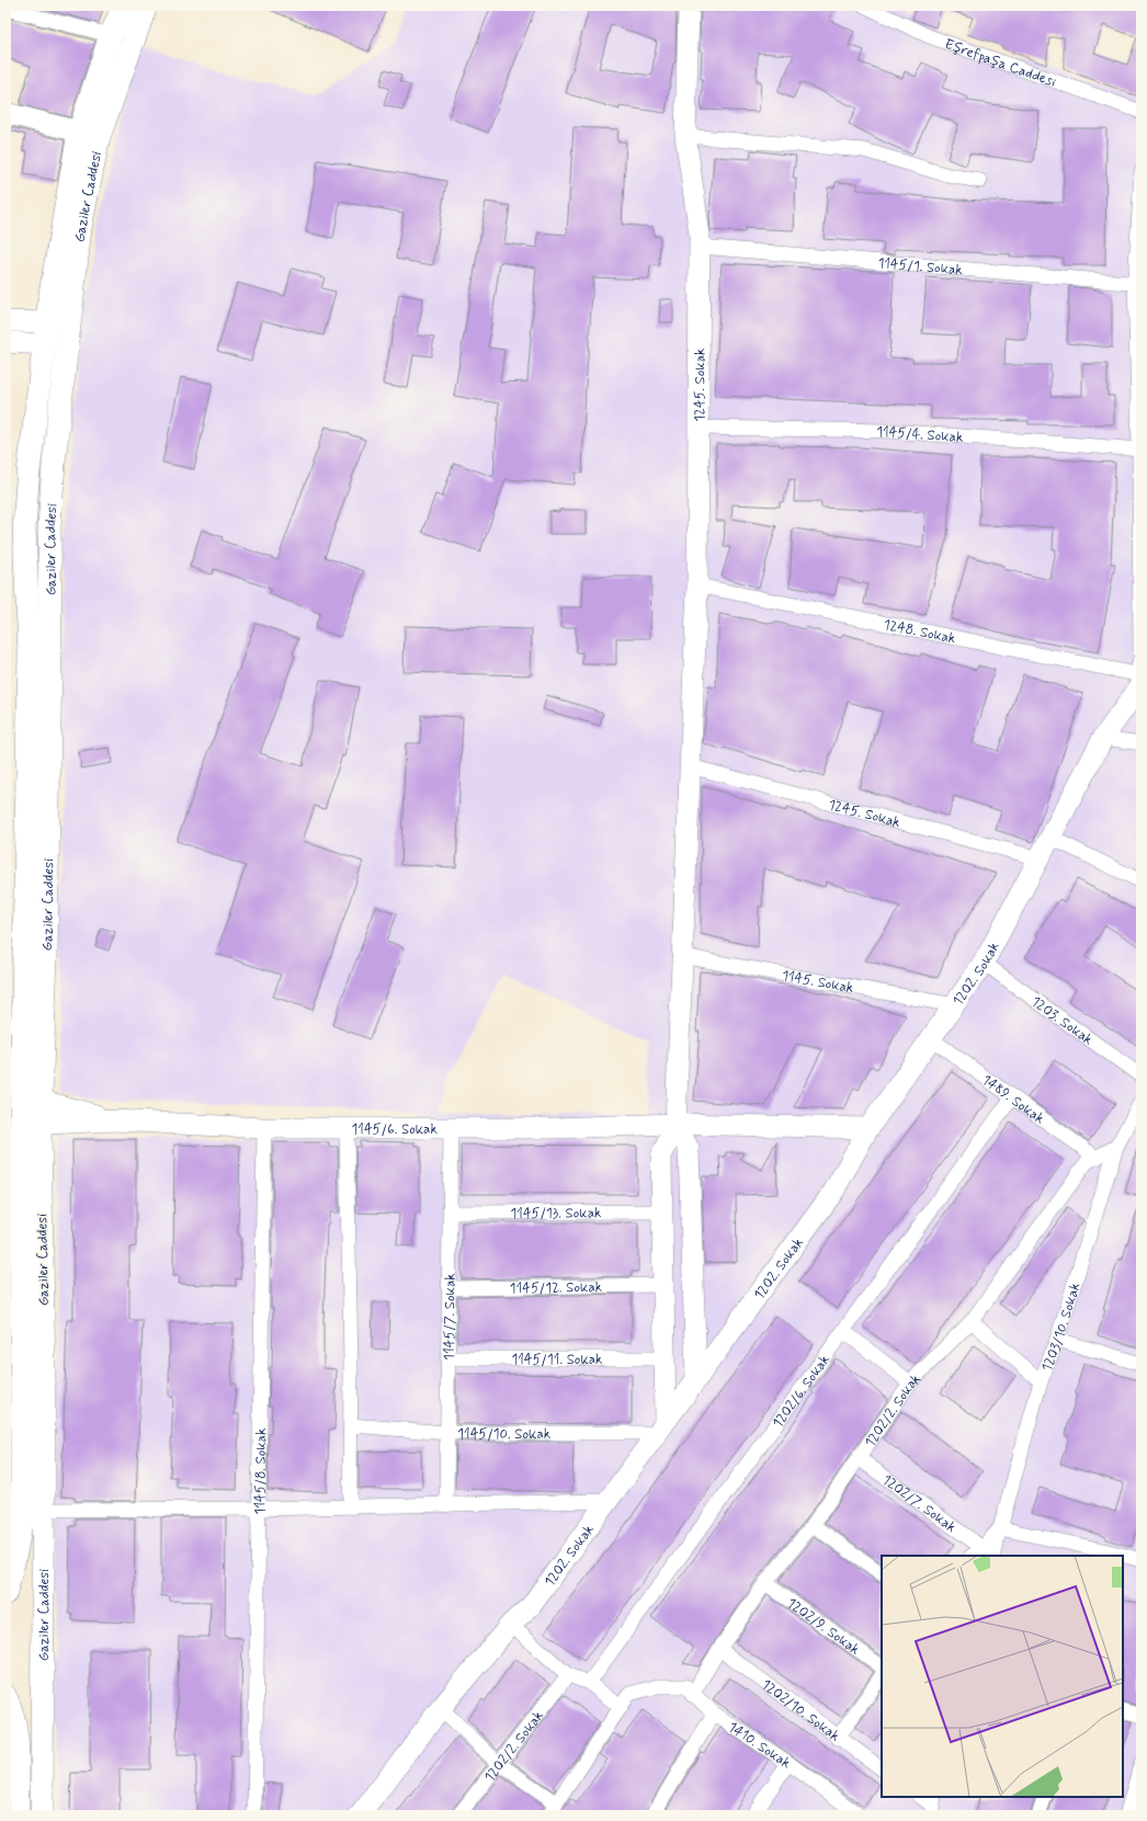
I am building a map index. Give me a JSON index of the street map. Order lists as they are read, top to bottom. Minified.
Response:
{"streets":{"main road":["Gaziler Caddesi"],"street":["Eşrefpaşa Caddesi","1145/1. Sokak","1245. Sokak","1145/4. Sokak","1248. Sokak","1202. Sokak","1145. Sokak","1203. Sokak","1489. Sokak","1145/6. Sokak","1145/13. Sokak","1145/12. Sokak","1145/7. Sokak","1203/10. Sokak","1145/11. Sokak","1202/6. Sokak","1202/2. Sokak","1145/10. Sokak","1145/8. Sokak","1202/7. Sokak","1202/9. Sokak","1202/10. Sokak","1410. Sokak"]},"crossings":[["Gaziler Caddesi","1145/6. Sokak"],["1145/1. Sokak","1245. Sokak"],["1245. Sokak","1145/4. Sokak"],["1245. Sokak","1248. Sokak"],["1245. Sokak","1202. Sokak"],["1245. Sokak","1145. Sokak"],["1245. Sokak","1145/6. Sokak"],["1248. Sokak","1202. Sokak"],["1202. Sokak","1145. Sokak"],["1202. Sokak","1203. Sokak"],["1202. Sokak","1489. Sokak"],["1202. Sokak","1145/6. Sokak"],["1202. Sokak","1145/10. Sokak"],["1489. Sokak","1202/6. Sokak"],["1489. Sokak","1202/2. Sokak"],["1145/6. Sokak","1145/7. Sokak"],["1145/6. Sokak","1145/8. Sokak"],["1145/13. Sokak","1145/7. Sokak"],["1145/12. Sokak","1145/7. Sokak"],["1145/7. Sokak","1145/11. Sokak"],["1145/7. Sokak","1145/10. Sokak"],["1203/10. Sokak","1202/2. Sokak"],["1203/10. Sokak","1202/7. Sokak"],["1202/2. Sokak","1202/7. Sokak"],["1202/2. Sokak","1202/9. Sokak"],["1202/2. Sokak","1202/10. Sokak"],["1202/2. Sokak","1410. Sokak"]]}
